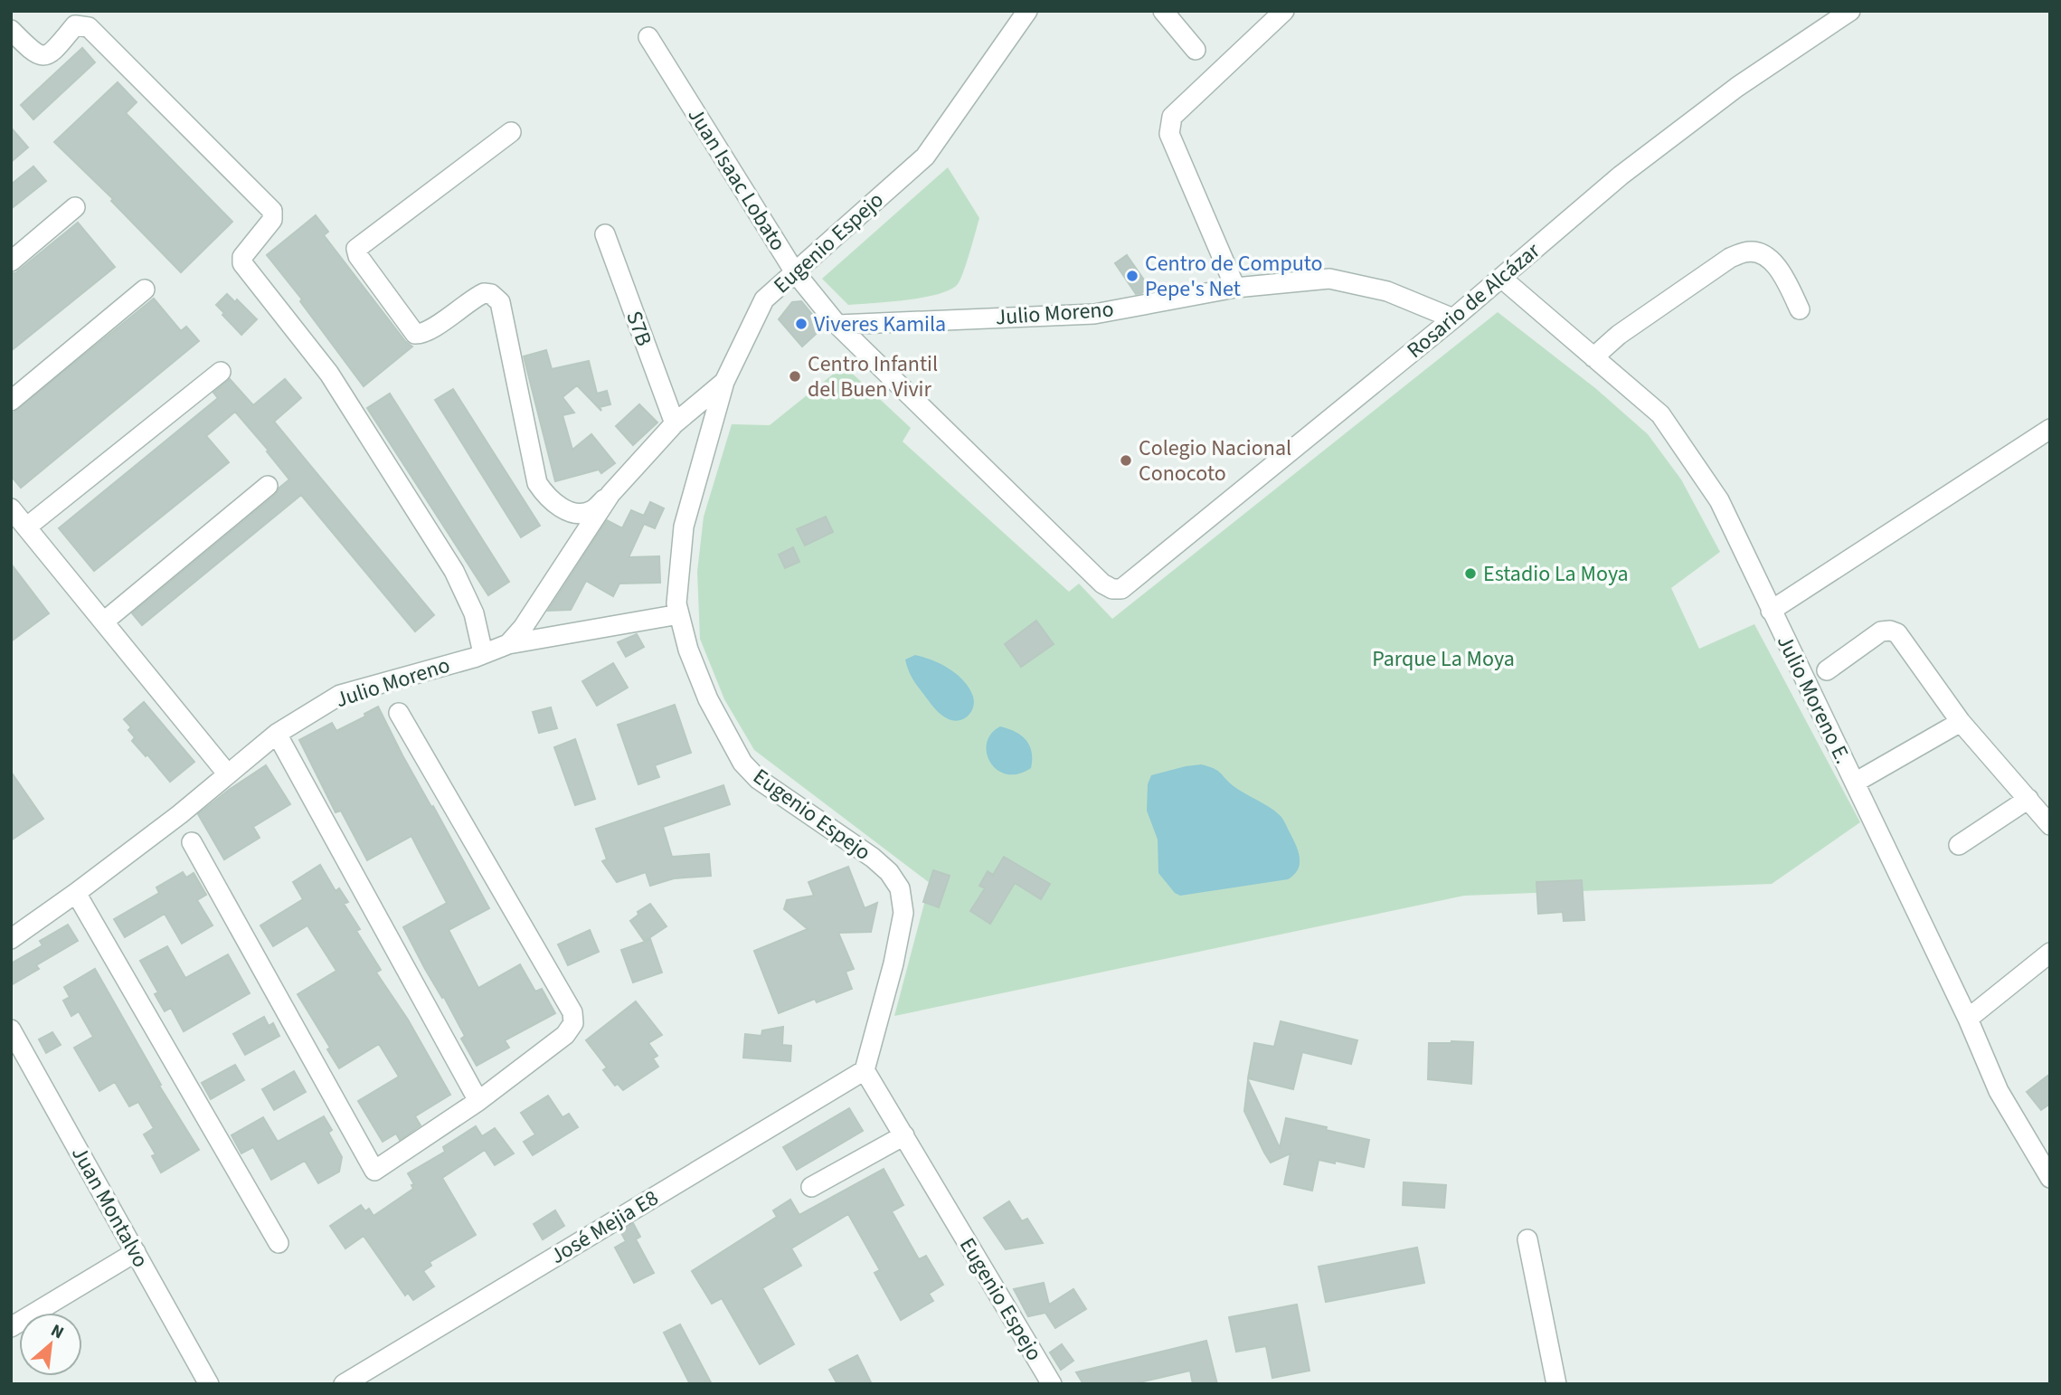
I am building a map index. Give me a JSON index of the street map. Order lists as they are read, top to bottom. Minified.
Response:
{"streets":{"street":["Juan Isaac Lobato","Eugenio Espejo","Rosario de Alcázar","Julio Moreno","S7B","Julio Moreno E.","Juan Montalvo","José Mejia E8"]},"crossings":[["Juan Isaac Lobato","Eugenio Espejo"],["Juan Isaac Lobato","Rosario de Alcázar"],["Juan Isaac Lobato","Julio Moreno"],["Eugenio Espejo","Julio Moreno"],["Eugenio Espejo","José Mejia E8"],["Rosario de Alcázar","Julio Moreno"],["Rosario de Alcázar","Julio Moreno E."],["Julio Moreno","S7B"]],"parks":["Parque La Moya"],"places":["Centro de Computo Pepe's Net","Viveres Kamila","Centro Infantil del Buen Vivir","Colegio Nacional Conocoto","Estadio La Moya"],"north":"top right"}
